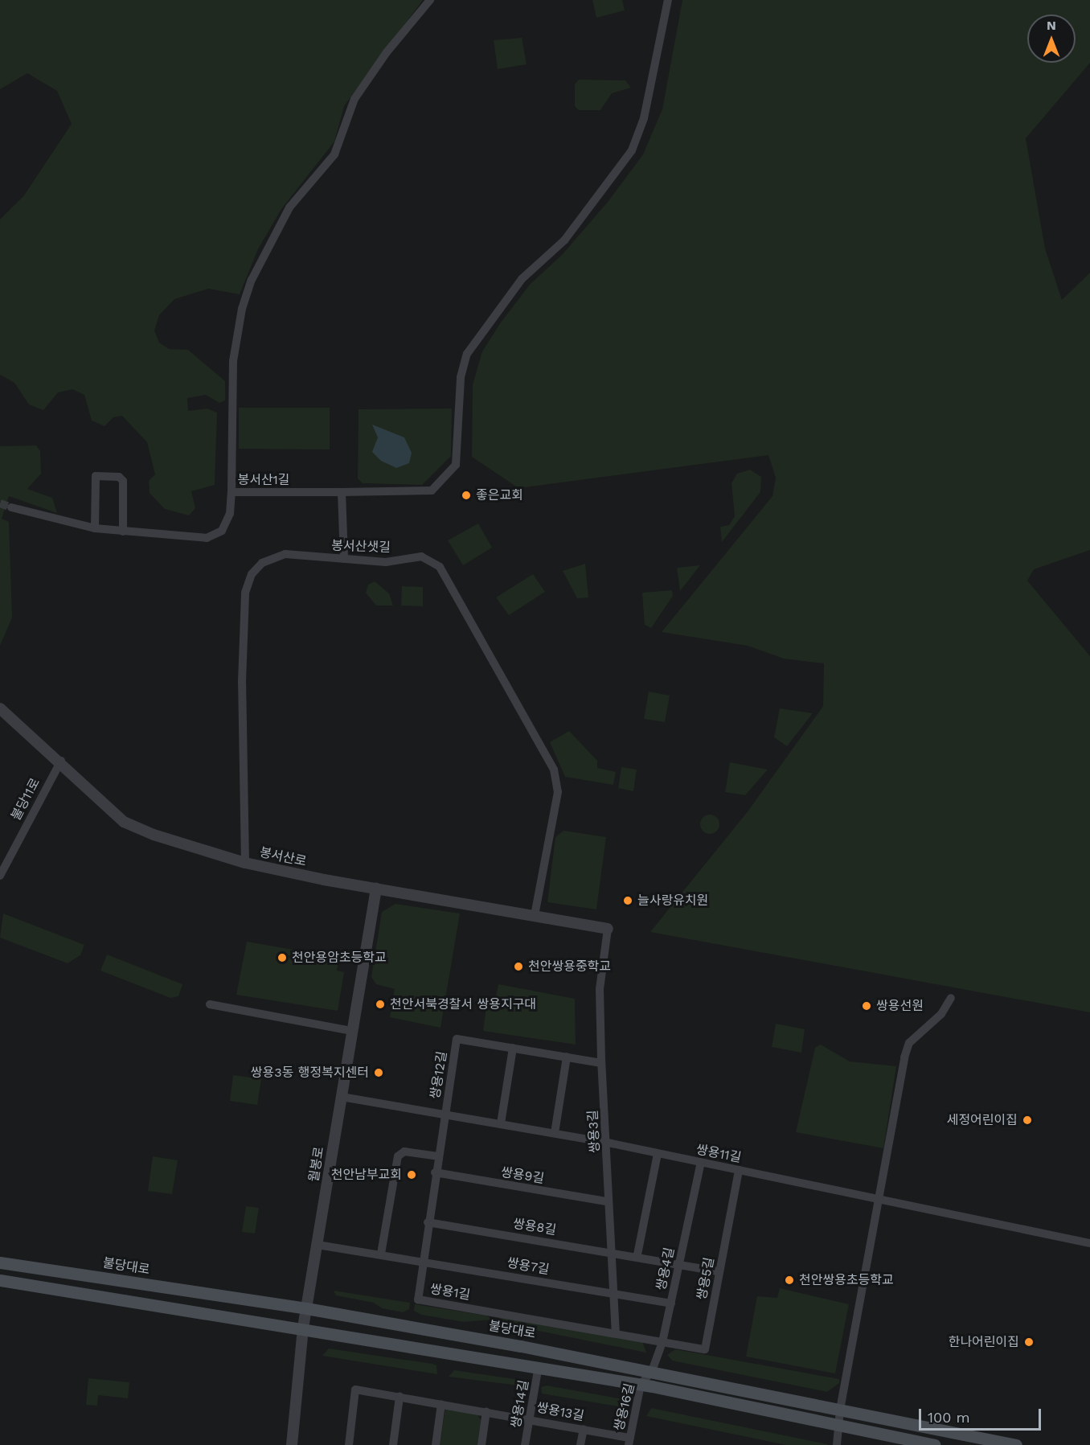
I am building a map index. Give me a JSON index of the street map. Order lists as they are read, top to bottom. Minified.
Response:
{"streets":{"main road":["불당대로"],"street":["봉서산1길","봉서산샛길","불당11로","봉서산로","쌍용12길","쌍용3길","쌍용11길","월봉로","쌍용9길","쌍용8길","쌍용7길","쌍용4길","쌍용5길","쌍용1길","쌍용14길","쌍용16길","쌍용13길"]},"crossings":[["봉서산샛길","봉서산로"],["불당11로","봉서산로"],["봉서산로","쌍용3길"],["봉서산로","월봉로"],["쌍용12길","쌍용3길"],["쌍용12길","쌍용11길"],["쌍용12길","쌍용1길"],["쌍용3길","쌍용11길"],["쌍용3길","쌍용9길"],["쌍용3길","쌍용8길"],["쌍용3길","쌍용7길"],["쌍용3길","쌍용1길"],["쌍용11길","월봉로"],["쌍용11길","쌍용4길"],["쌍용11길","쌍용5길"],["쌍용11길","쌍용1길"],["월봉로","불당대로"],["월봉로","쌍용7길"],["쌍용9길","쌍용1길"],["쌍용8길","쌍용4길"],["쌍용8길","쌍용5길"],["쌍용8길","쌍용1길"],["불당대로","쌍용4길"],["불당대로","쌍용14길"],["불당대로","쌍용16길"],["쌍용7길","쌍용4길"],["쌍용7길","쌍용1길"],["쌍용4길","쌍용5길"],["쌍용4길","쌍용1길"],["쌍용4길","쌍용16길"],["쌍용5길","쌍용1길"],["쌍용14길","쌍용13길"],["쌍용16길","쌍용13길"]],"places":["좋은교회","늘사랑유치원","천안용암초등학교","천안쌍용중학교","천안서북경찰서 쌍용지구대","쌍용선원","쌍용3동 행정복지센터","세정어린이집","천안남부교회","천안쌍용초등학교","한나어린이집"],"scale_bar":"100 m","north":"top"}
